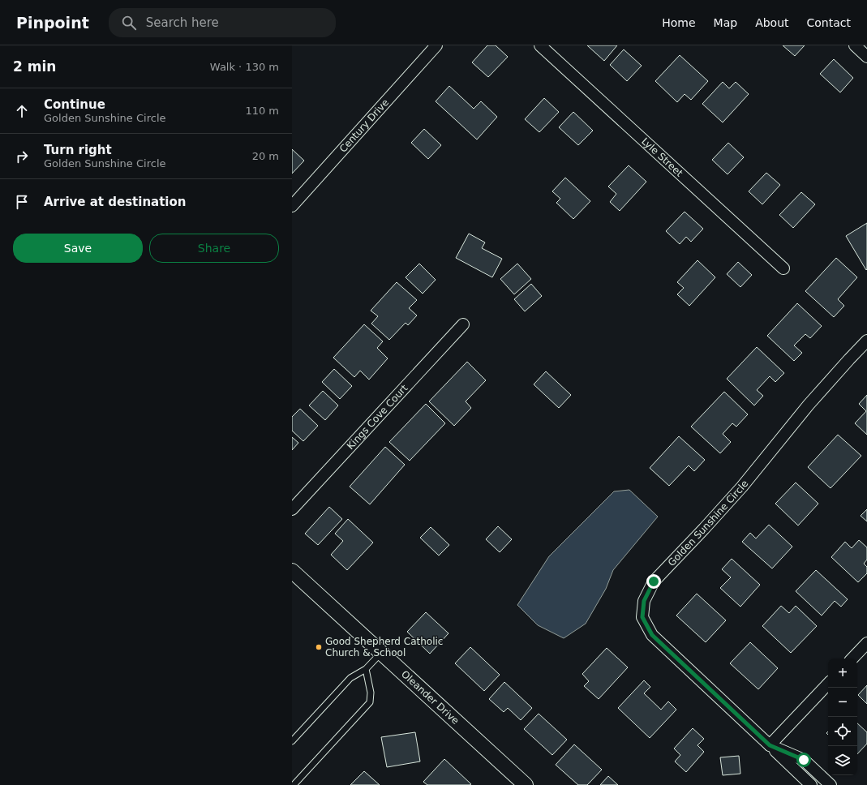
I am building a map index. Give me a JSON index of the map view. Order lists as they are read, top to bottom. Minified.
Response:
{"streets":{"street":["Century Drive","Lyle Street","Kings Cove Court","Golden Sunshine Circle","Oleander Drive"]},"places":["Good Shepherd Catholic Church & School"],"page":{"header":"Pinpoint","search":"Search here","nav":["Home","Map","About","Contact"],"heading":["2 min","Walk · 130 m"],"list":[["Continue","Golden Sunshine Circle","110 m"],["Turn right","Golden Sunshine Circle","20 m"],"Arrive at destination"],"buttons":["Save","Share"],"map_buttons":["+","−"]}}
